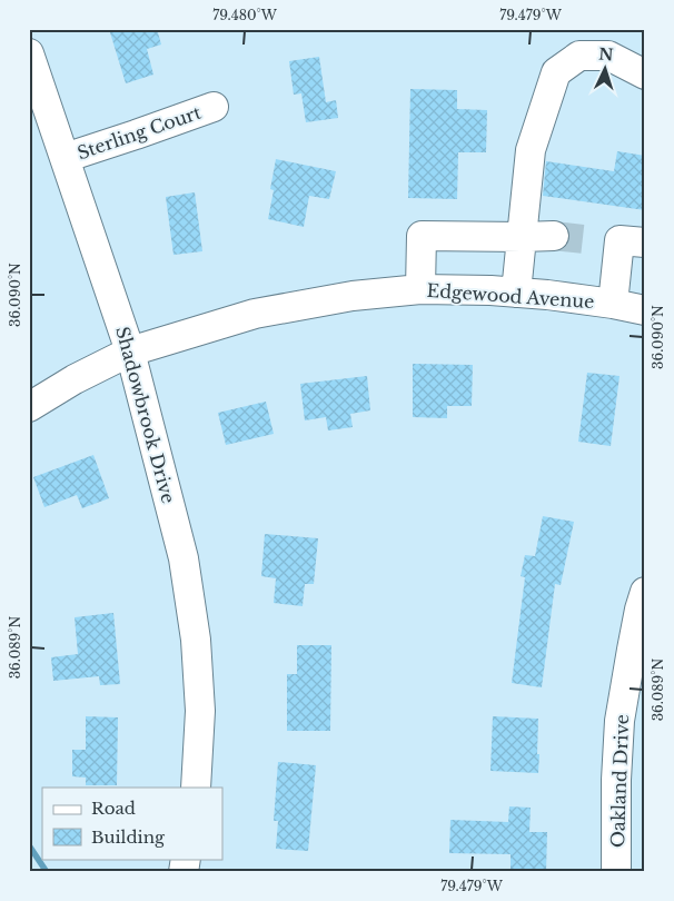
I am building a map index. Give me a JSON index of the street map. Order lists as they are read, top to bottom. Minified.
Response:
{"streets":{"street":["Sterling Court","Edgewood Avenue","Shadowbrook Drive","Oakland Drive"]},"crossings":[["Sterling Court","Shadowbrook Drive"],["Edgewood Avenue","Shadowbrook Drive"]],"legend":["Road","Building"],"north":"top","coordinates":["79.480°W","79.479°W","36.090°N","36.089°N"]}
